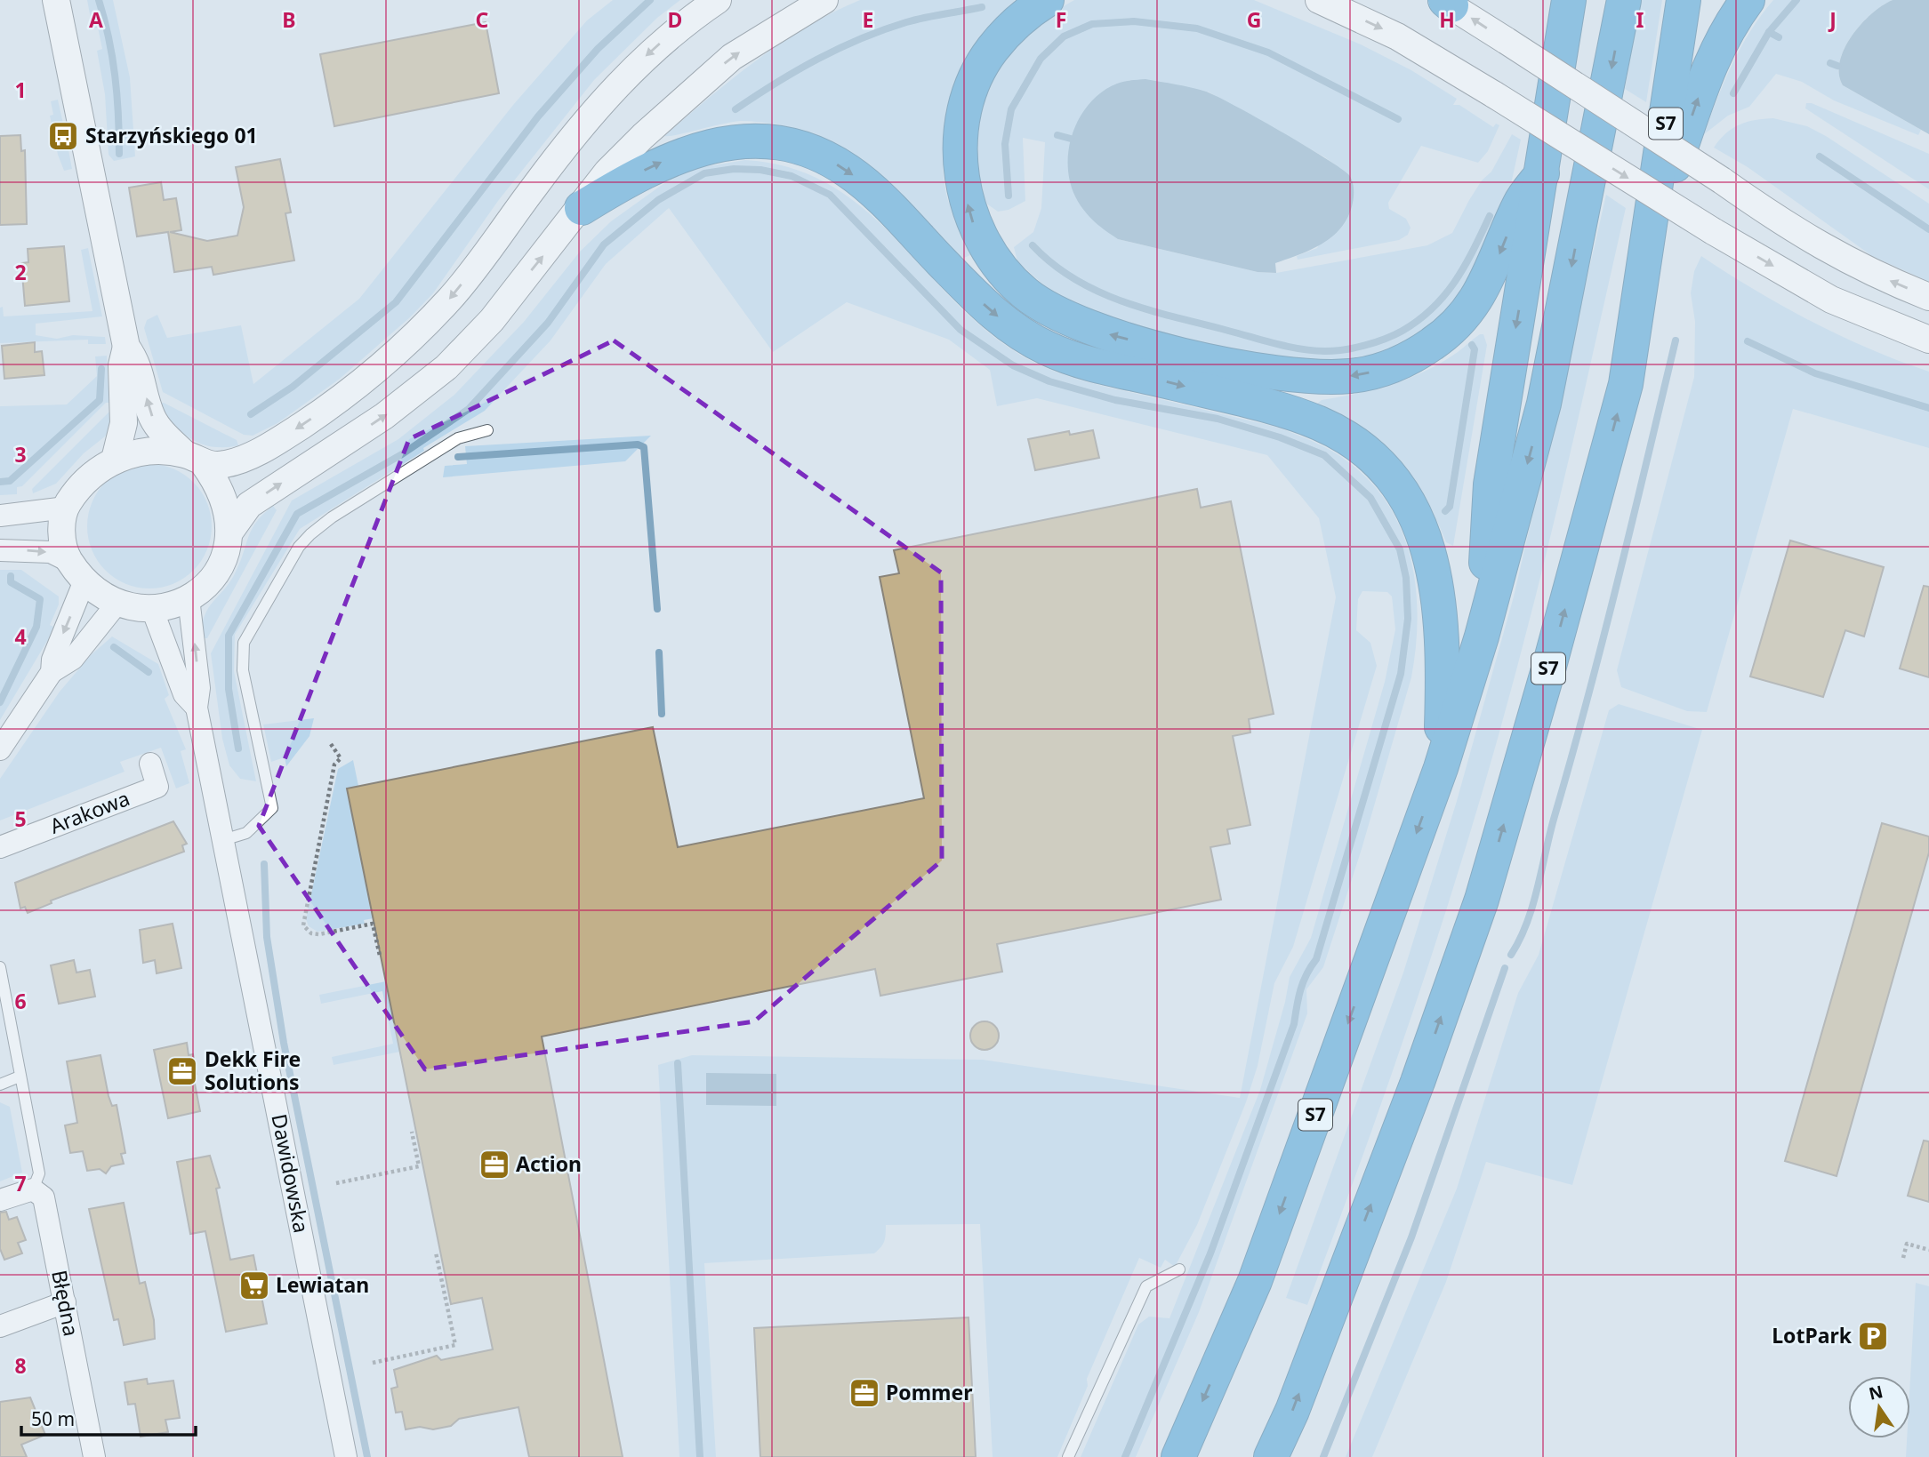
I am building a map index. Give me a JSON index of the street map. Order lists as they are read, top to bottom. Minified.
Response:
{"streets":{"highway":["S7"],"street":["Arakowa","Dawidowska","Błędna"]},"places":{"bus stop":["Starzyńskiego 01"],"office":["Dekk Fire Solutions","Action","Pommer"],"supermarket":["Lewiatan"],"parking":["LotPark"]},"scale_bar":"50 m","north":"top","grid":{"columns":["A","B","C","D","E","F","G","H","I","J"],"rows":["1","2","3","4","5","6","7","8"]}}
